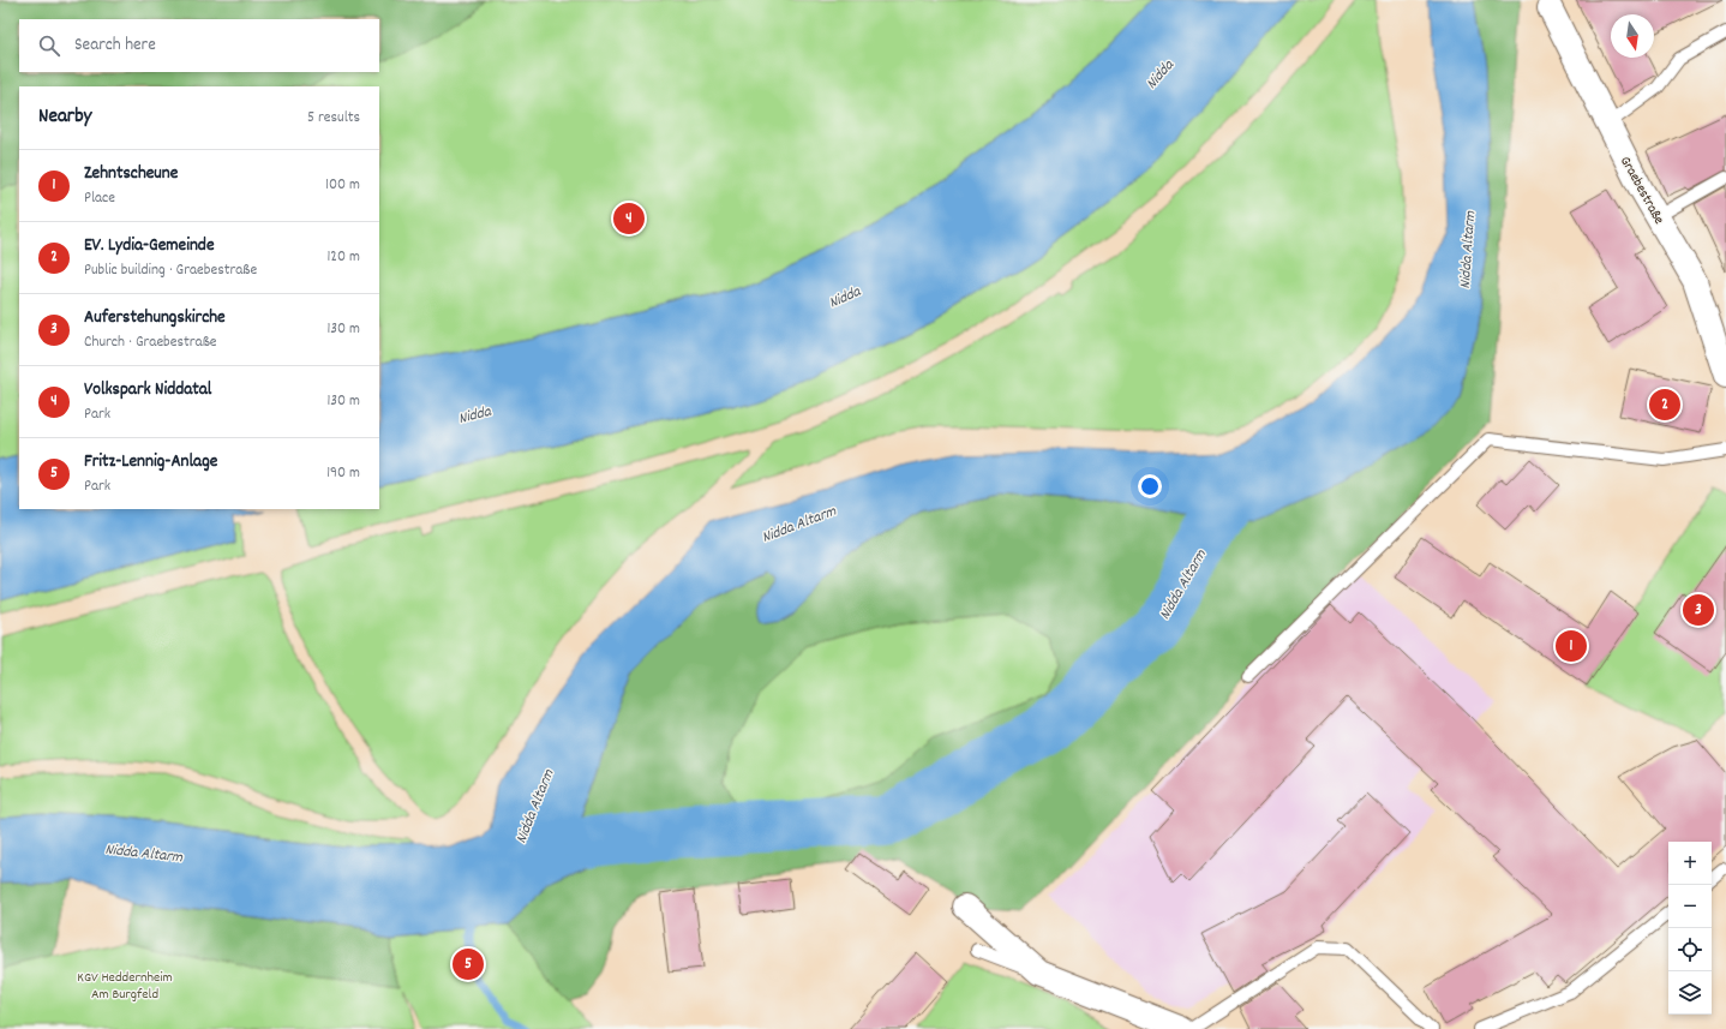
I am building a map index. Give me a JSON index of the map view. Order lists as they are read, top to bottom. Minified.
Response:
{"streets":{"street":["Graebestraße"]},"water":["Nidda","Nidda Altarm"],"parks":["KGV Heddernheim Am Burgfeld"],"north":"bottom","page":{"search":"Search here","heading":["Nearby","5 results"],"list":[{"mark":"1","name":"Zehntscheune","note":"Place","value":"100 m"},{"mark":"2","name":"EV. Lydia-Gemeinde","note":"Public building · Graebestraße","value":"120 m"},{"mark":"3","name":"Auferstehungskirche","note":"Church · Graebestraße","value":"130 m"},{"mark":"4","name":"Volkspark Niddatal","note":"Park","value":"130 m"},{"mark":"5","name":"Fritz-Lennig-Anlage","note":"Park","value":"190 m"}],"pins":["4","2","3","1","5"],"map_buttons":["+","−"]}}
